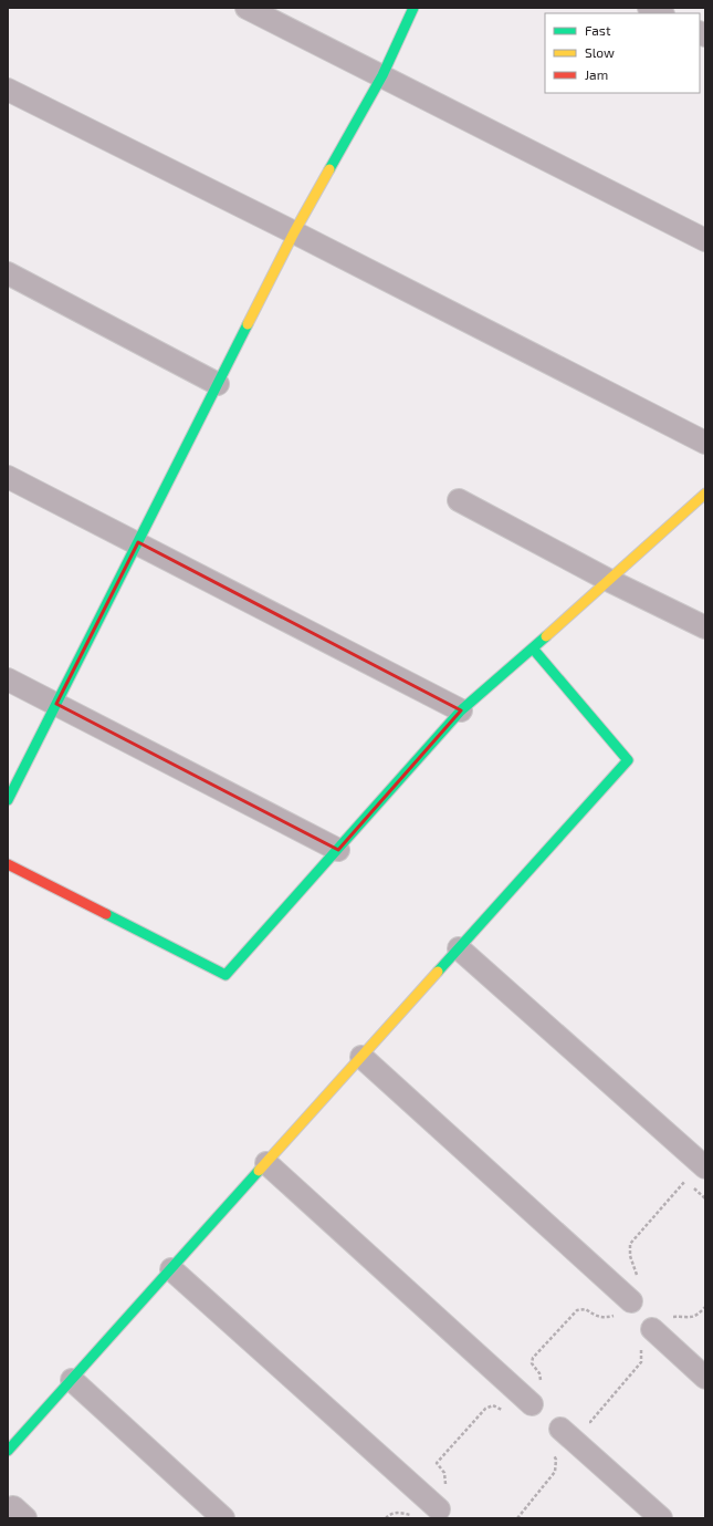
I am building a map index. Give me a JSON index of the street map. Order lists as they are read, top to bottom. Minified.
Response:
{"legend":["Fast","Slow","Jam"]}
